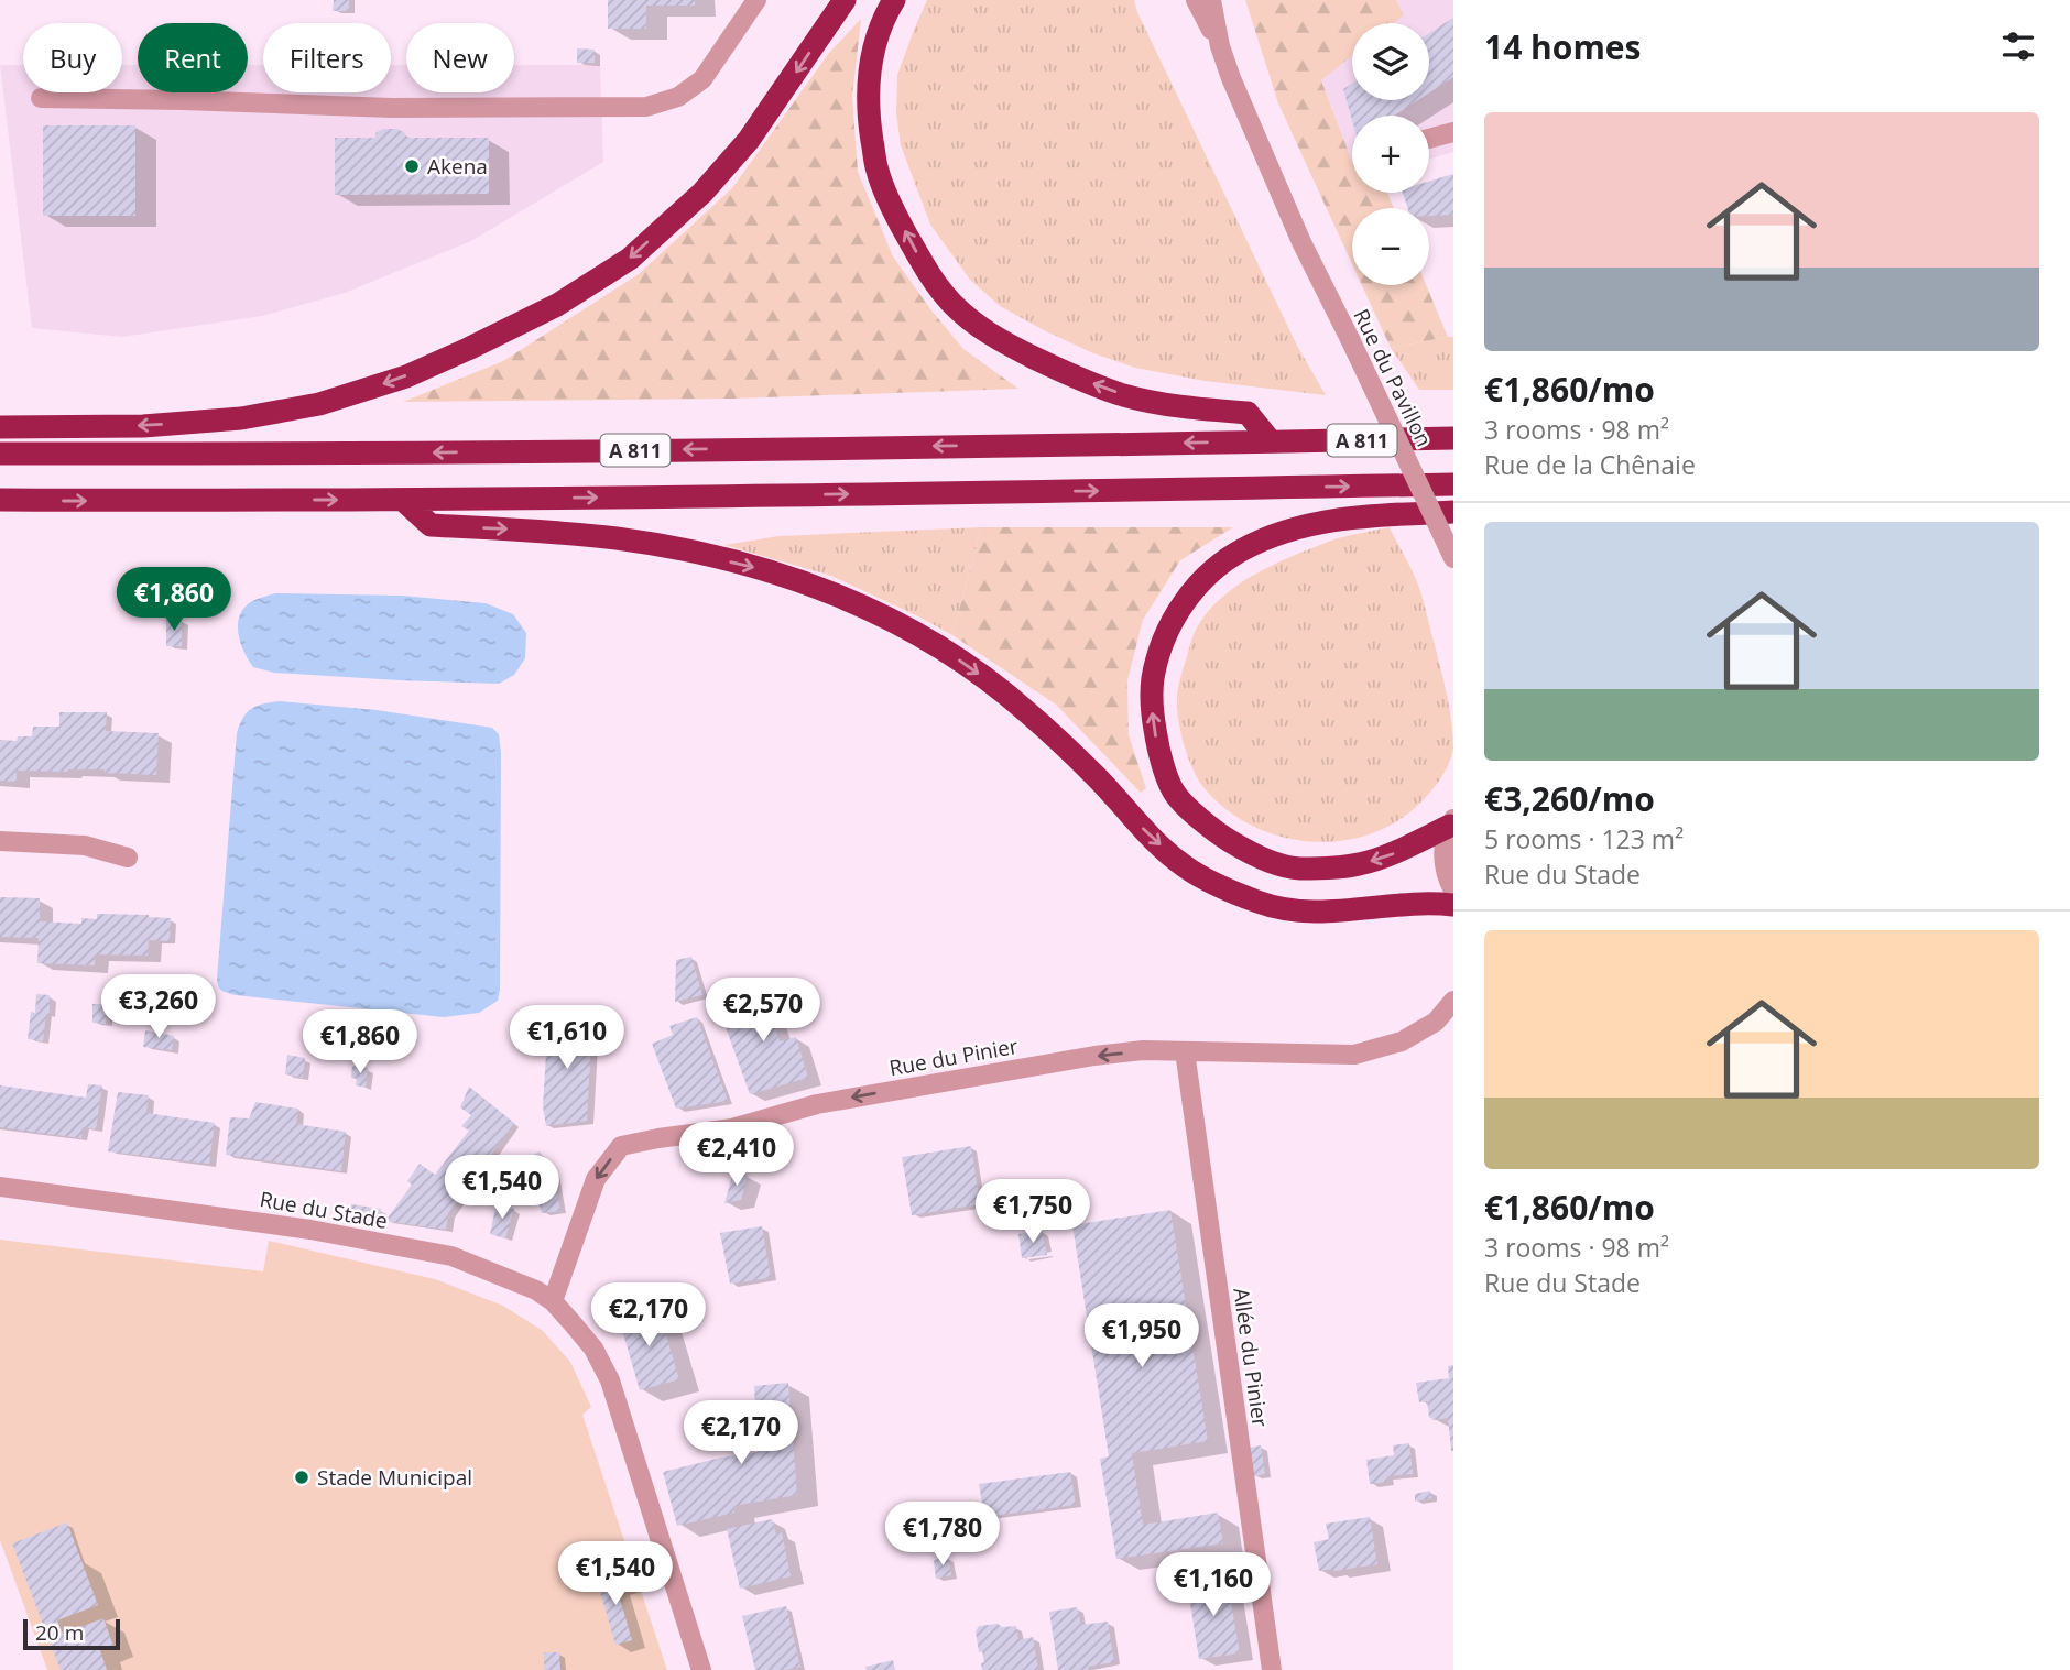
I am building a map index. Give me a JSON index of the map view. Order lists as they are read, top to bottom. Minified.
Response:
{"streets":{"highway":["A 811"],"street":["Rue du Pavillon","Rue du Pinier","Rue du Stade","Allée du Pinier"]},"crossings":[["Rue du Pinier","Rue du Stade"],["Rue du Pinier","Allée du Pinier"]],"one_way":["Rue du Pinier"],"places":["Akena","Stade Municipal"],"scale_bar":"20 m","page":{"heading":"14 homes","map_buttons":["+","−"],"chip":["Buy","Rent","Filters","New"],"list":[{"name":"€1,860/mo","note":"3 rooms · 98 m² · Rue de la Chênaie"},{"name":"€3,260/mo","note":"5 rooms · 123 m² · Rue du Stade"},{"name":"€1,860/mo","note":"3 rooms · 98 m² · Rue du Stade"}],"price":["€1,860","€3,260","€2,570","€1,610","€1,860","€2,410","€1,540","€1,750","€2,170","€1,950","€2,170","€1,780","€1,540","€1,160"],"scale":"20 m"}}
